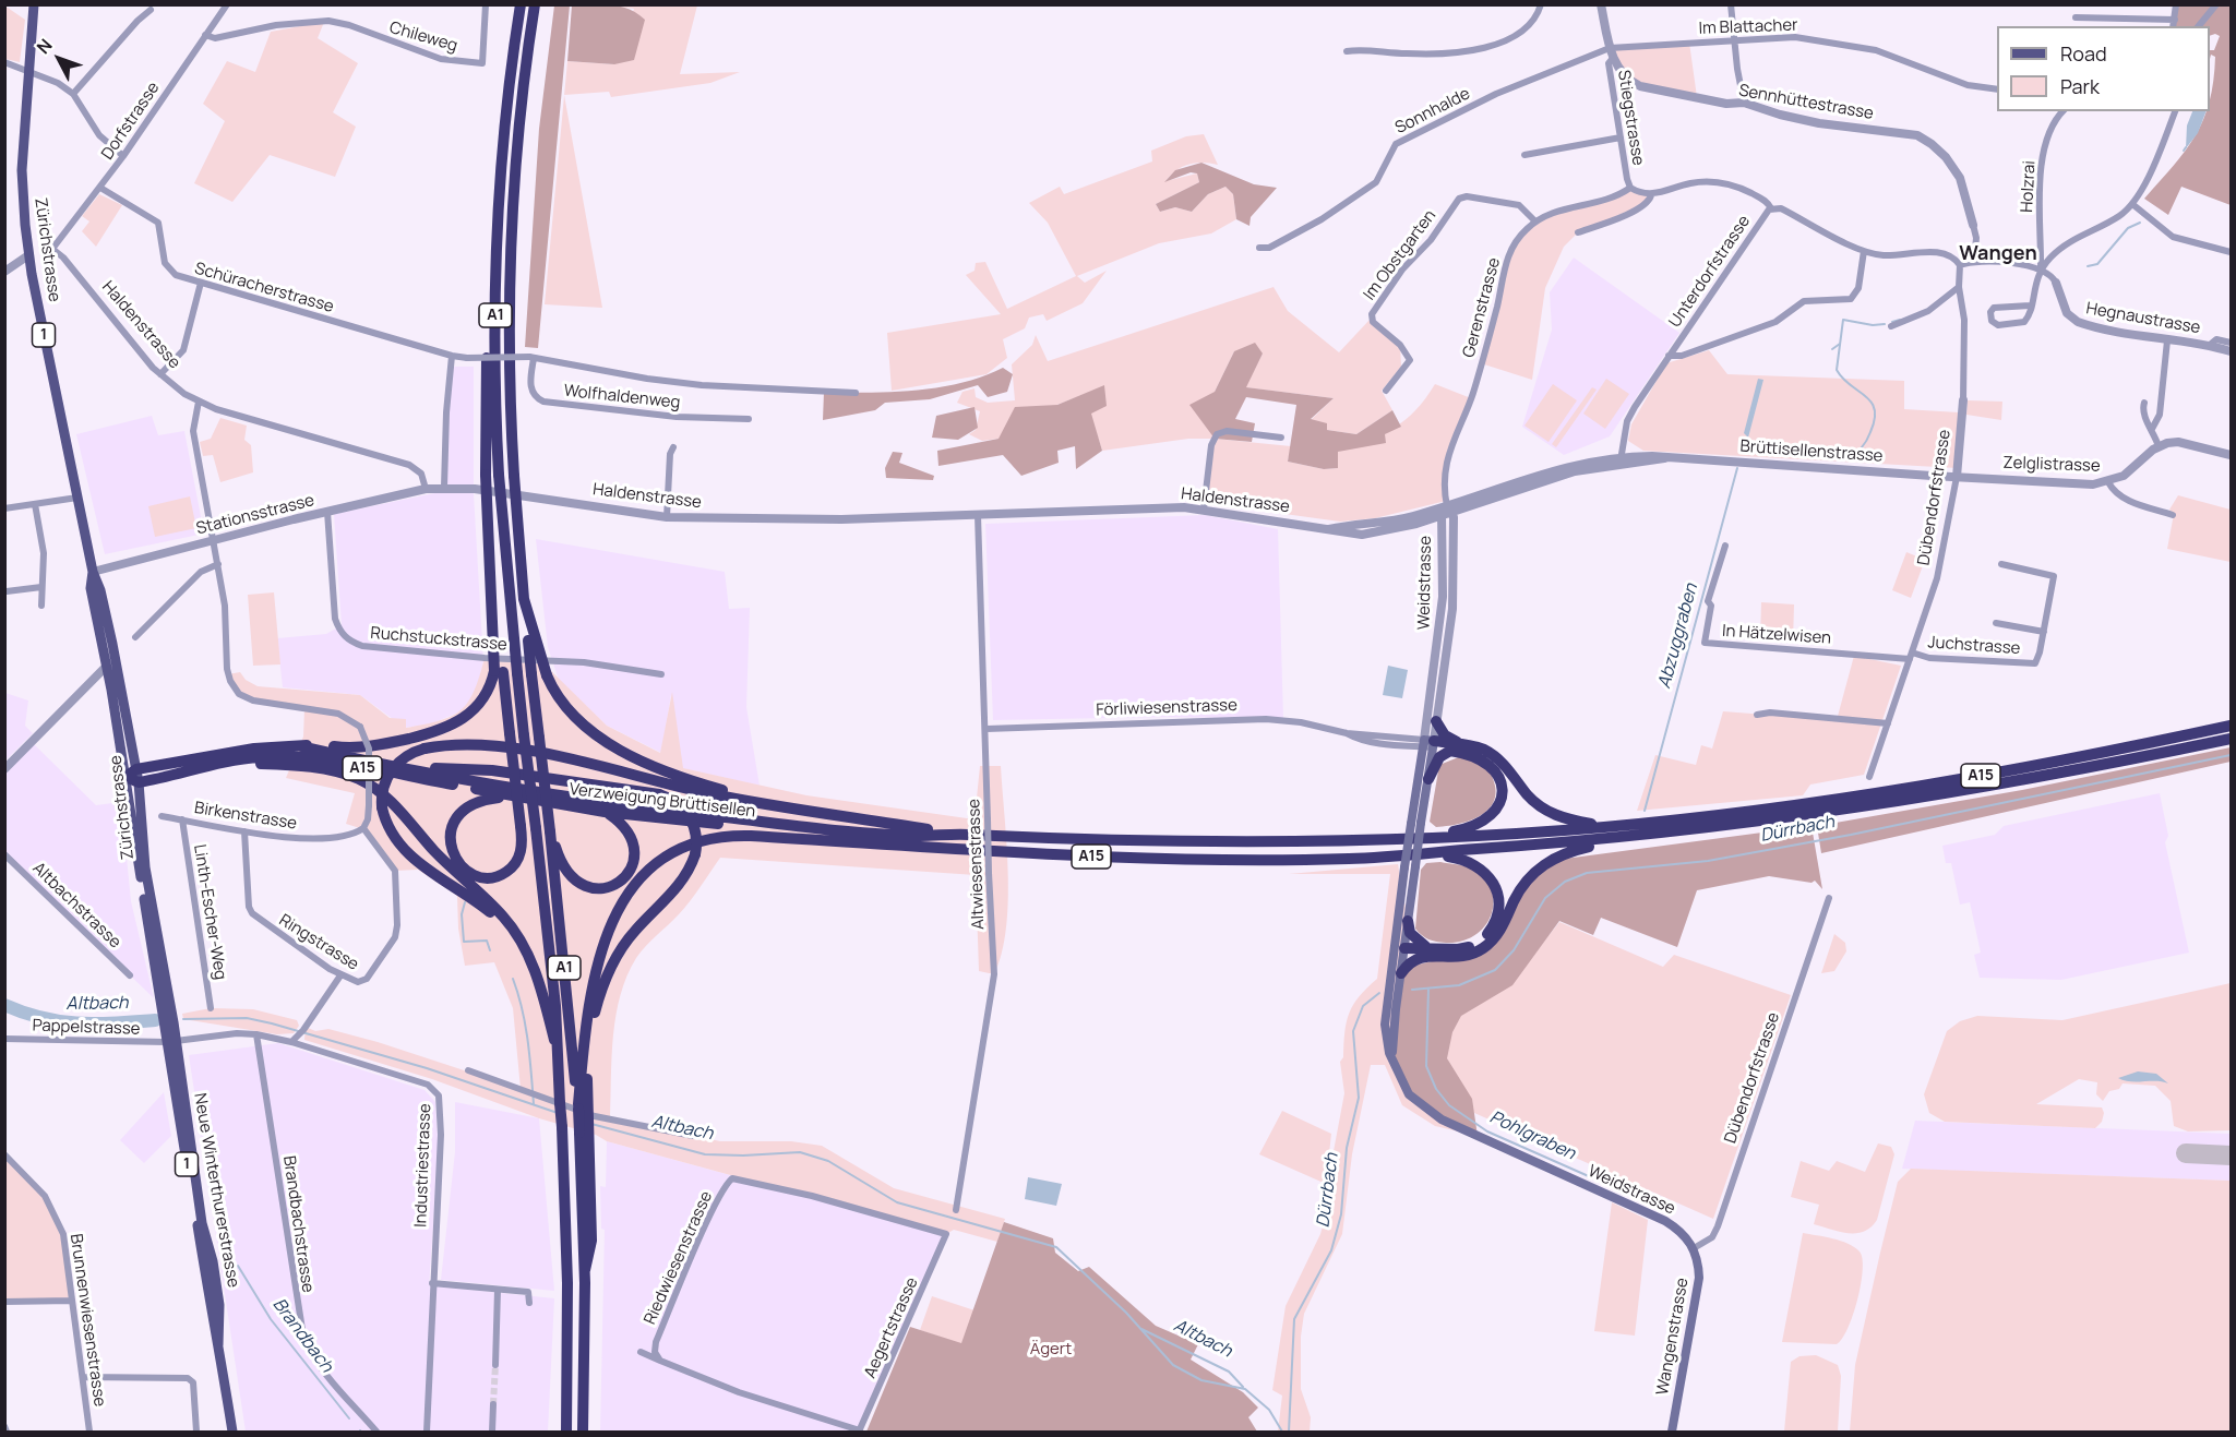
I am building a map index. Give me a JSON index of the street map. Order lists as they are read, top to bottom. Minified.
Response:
{"streets":{"highway":["A1","A15","Verzweigung Brüttisellen"],"main road":["Zürichstrasse","1","Weidstrasse","Neue Winterthurerstrasse","Wangenstrasse"],"street":["Im Blattacher","Chileweg","Sennhüttestrasse","Sonnhalde","Stiegstrasse","Dorfstrasse","Holzrai","Im Obstgarten","Unterdorfstrasse","Schüracherstrasse","Gerenstrasse","Hegnaustrasse","Haldenstrasse","Wolfhaldenweg","Brüttisellenstrasse","Zelglistrasse","Dübendorfstrasse","Stationsstrasse","In Hätzelwisen","Ruchstuckstrasse","Juchstrasse","Förliwiesenstrasse","Birkenstrasse","Altwiesenstrasse","Altbachstrasse","Linth-Escher-Weg","Ringstrasse","Pappelstrasse","Industriestrasse","Brandbachstrasse","Riedwiesenstrasse","Brunnenwiesenstrasse","Aegertstrasse"]},"crossings":[["Im Blattacher","Sennhüttestrasse"],["Im Blattacher","Sonnhalde"],["Chileweg","Dorfstrasse"],["Sennhüttestrasse","Sonnhalde"],["Sennhüttestrasse","Stiegstrasse"],["Stiegstrasse","Gerenstrasse"],["Dorfstrasse","Schüracherstrasse"],["Dorfstrasse","Haldenstrasse"],["Holzrai","Hegnaustrasse"],["Zürichstrasse","Stationsstrasse"],["Zürichstrasse","A15"],["Zürichstrasse","Pappelstrasse"],["Zürichstrasse","Industriestrasse"],["Zürichstrasse","Neue Winterthurerstrasse"],["Im Obstgarten","Gerenstrasse"],["Unterdorfstrasse","Brüttisellenstrasse"],["Unterdorfstrasse","Dübendorfstrasse"],["Schüracherstrasse","Wolfhaldenweg"],["Gerenstrasse","Haldenstrasse"],["Gerenstrasse","Brüttisellenstrasse"],["Gerenstrasse","Weidstrasse"],["Haldenstrasse","Brüttisellenstrasse"],["Haldenstrasse","Stationsstrasse"],["Haldenstrasse","Weidstrasse"],["Haldenstrasse","Altwiesenstrasse"],["Brüttisellenstrasse","Zelglistrasse"],["Brüttisellenstrasse","Dübendorfstrasse"],["Brüttisellenstrasse","Weidstrasse"],["Zelglistrasse","Dübendorfstrasse"],["Dübendorfstrasse","Weidstrasse"],["Dübendorfstrasse","In Hätzelwisen"],["Dübendorfstrasse","Juchstrasse"],["Dübendorfstrasse","Wangenstrasse"],["Stationsstrasse","Ruchstuckstrasse"],["Weidstrasse","Förliwiesenstrasse"],["Weidstrasse","Wangenstrasse"],["In Hätzelwisen","Juchstrasse"],["Förliwiesenstrasse","Altwiesenstrasse"],["A15","Verzweigung Brüttisellen"],["Birkenstrasse","Linth-Escher-Weg"],["Birkenstrasse","Ringstrasse"],["Pappelstrasse","Industriestrasse"],["Pappelstrasse","Neue Winterthurerstrasse"],["Industriestrasse","Neue Winterthurerstrasse"],["Industriestrasse","Brandbachstrasse"],["Riedwiesenstrasse","Aegertstrasse"]],"districts":["Wangen"],"water":["Abzuggraben","Dürrbach","Altbach","Pohlgraben","Brandbach"],"parks":["Ägert"],"legend":["Road","Park"],"north":"top left"}
